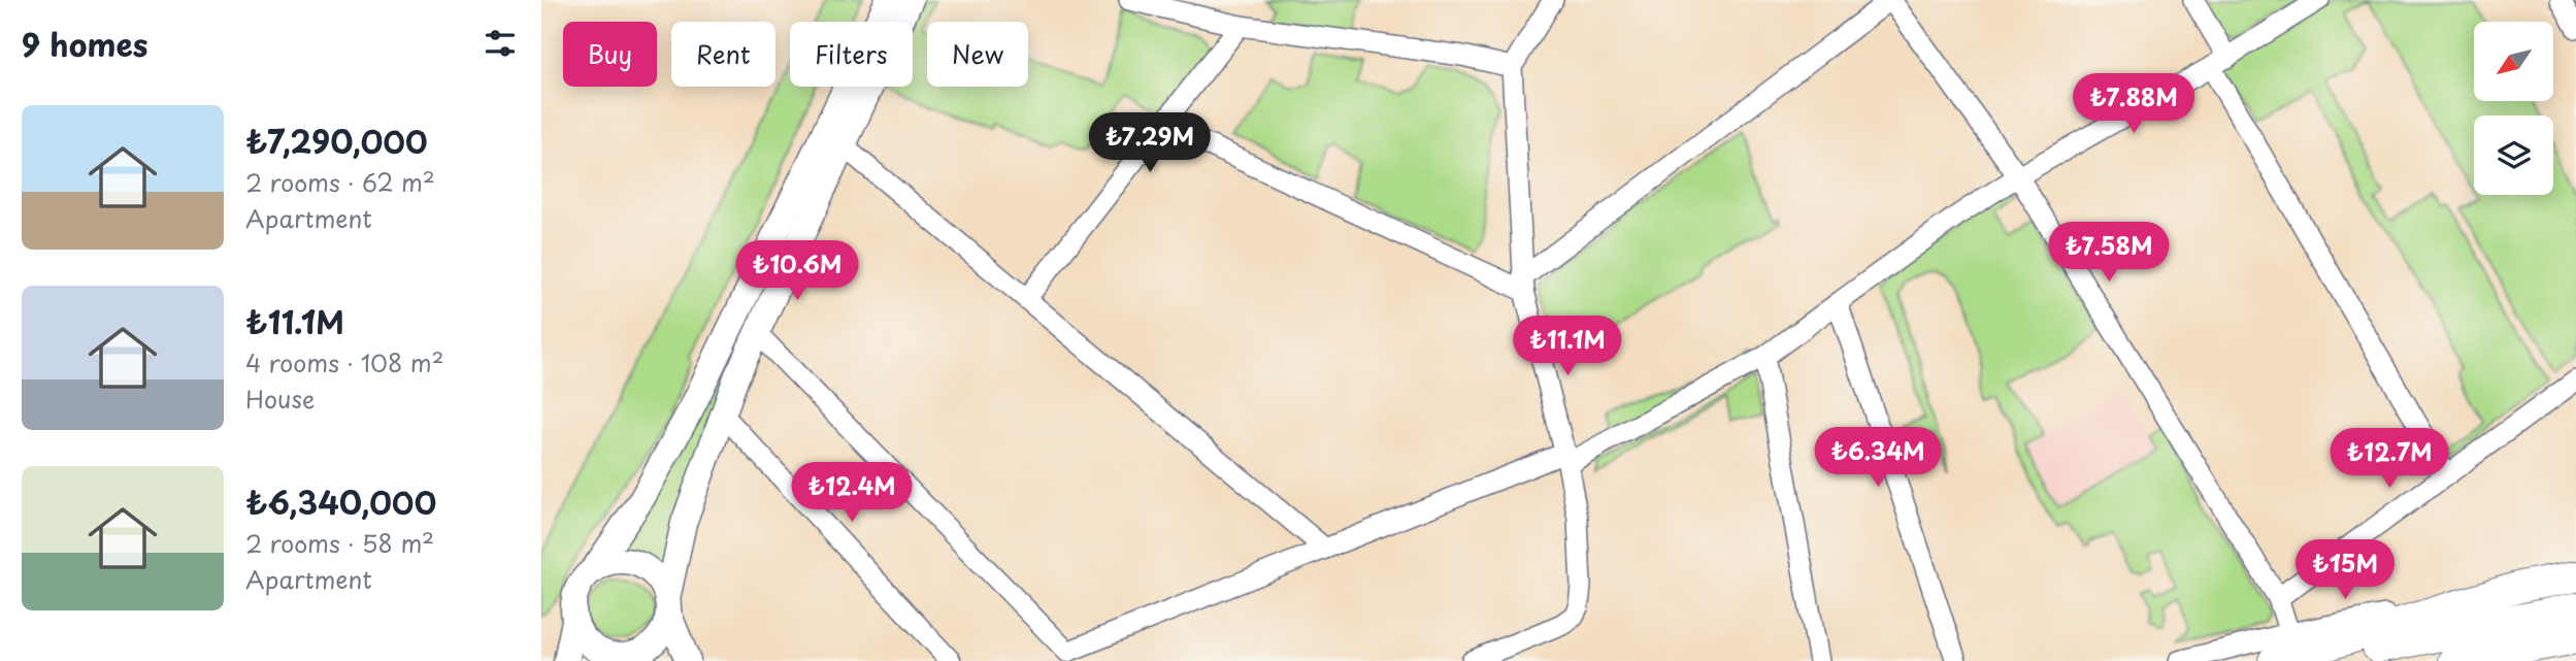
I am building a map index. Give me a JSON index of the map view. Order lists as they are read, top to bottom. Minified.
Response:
{"north":"bottom left","page":{"heading":"9 homes","chip":["Buy","Rent","Filters","New"],"price":["₺7.88M","₺7.29M","₺7.58M","₺10.6M","₺11.1M","₺6.34M","₺12.7M","₺12.4M","₺15M"],"list":[{"name":"₺7,290,000","note":"2 rooms · 62 m² · Apartment"},{"name":"₺11.1M","note":"4 rooms · 108 m² · House"},{"name":"₺6,340,000","note":"2 rooms · 58 m² · Apartment"}]}}
